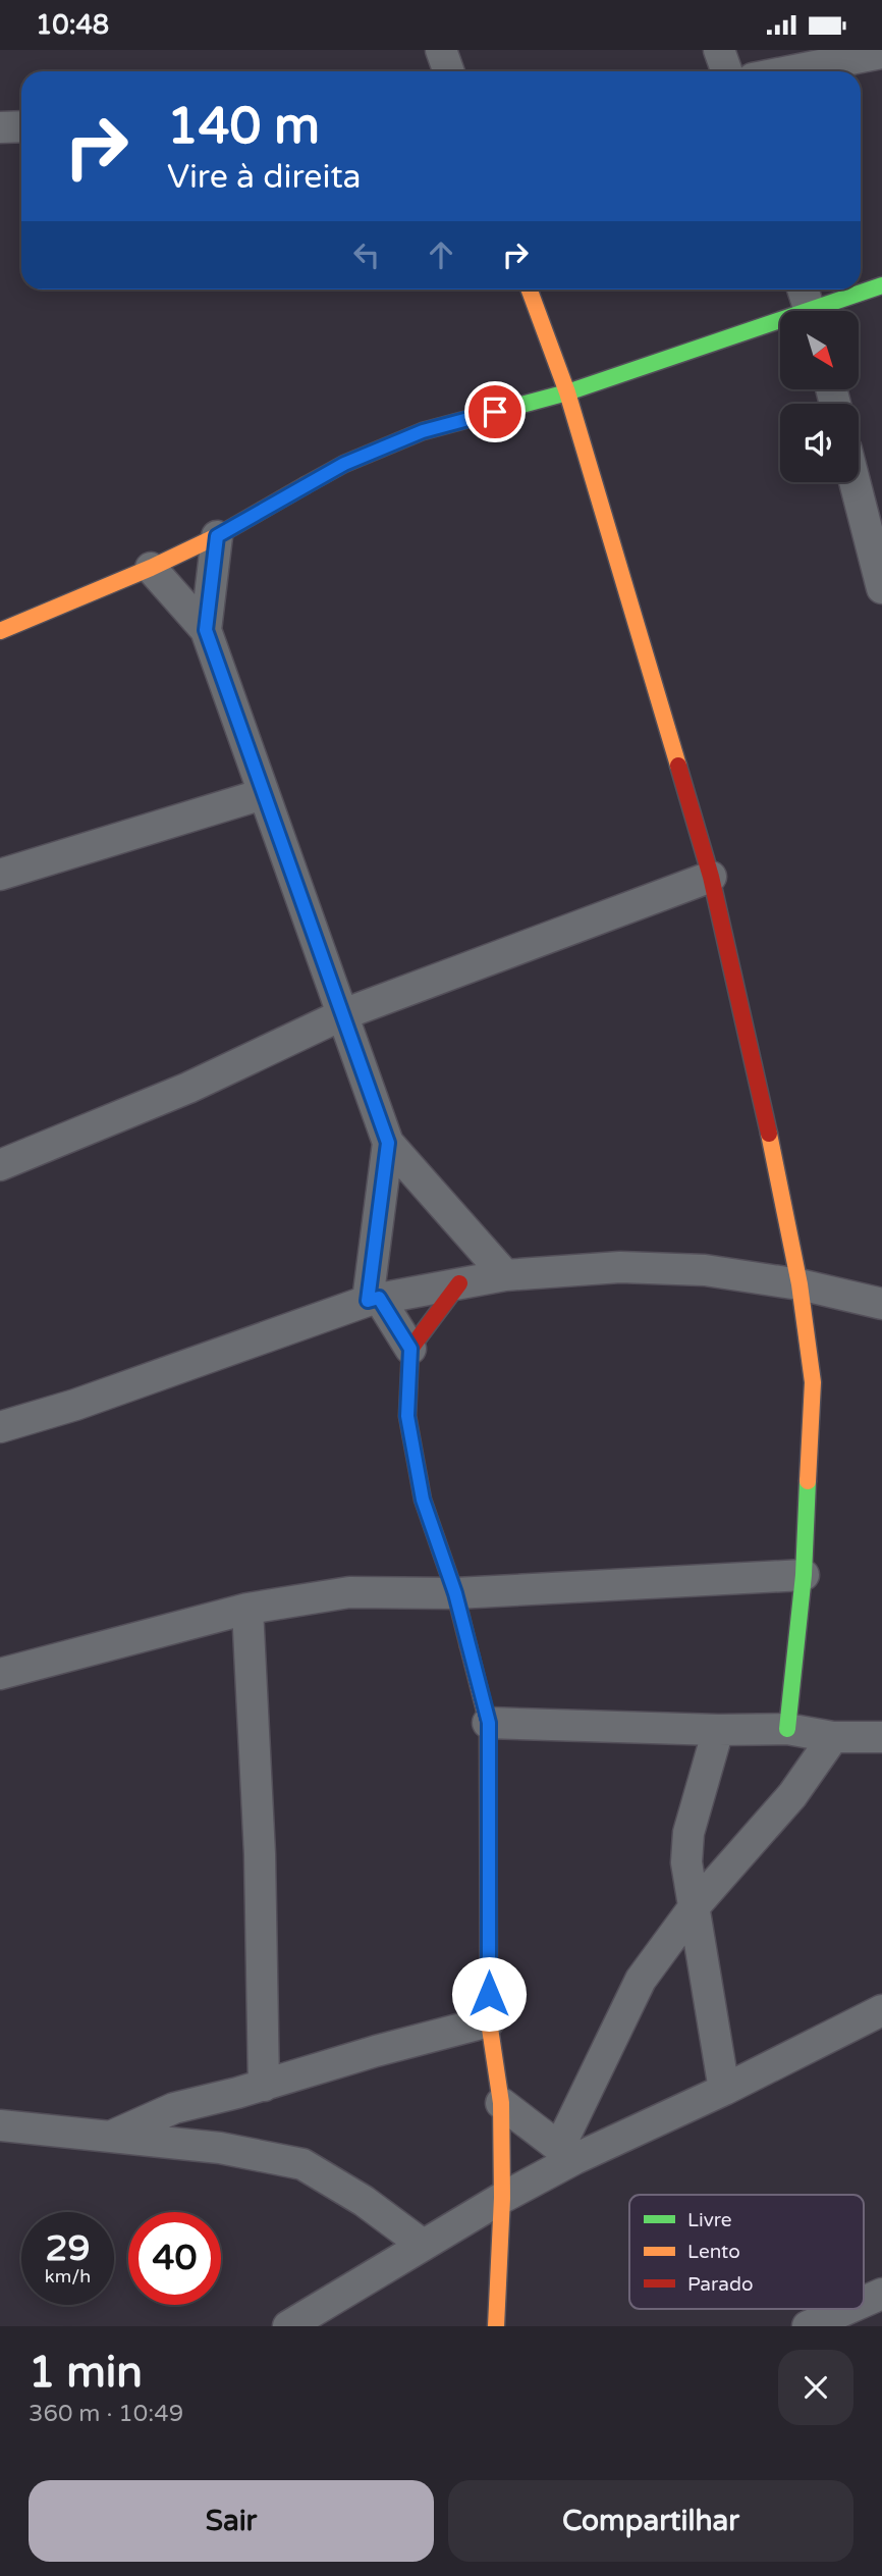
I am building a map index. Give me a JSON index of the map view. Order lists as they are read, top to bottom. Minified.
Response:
{"legend":["Livre","Lento","Parado"],"north":"bottom right","page":{"status":"10:48","turn":["140 m","Vire à direita"],"speed":"29 km/h","limit":"40","heading":["1 min","360 m · 10:49"],"buttons":["Sair","Compartilhar"]}}
